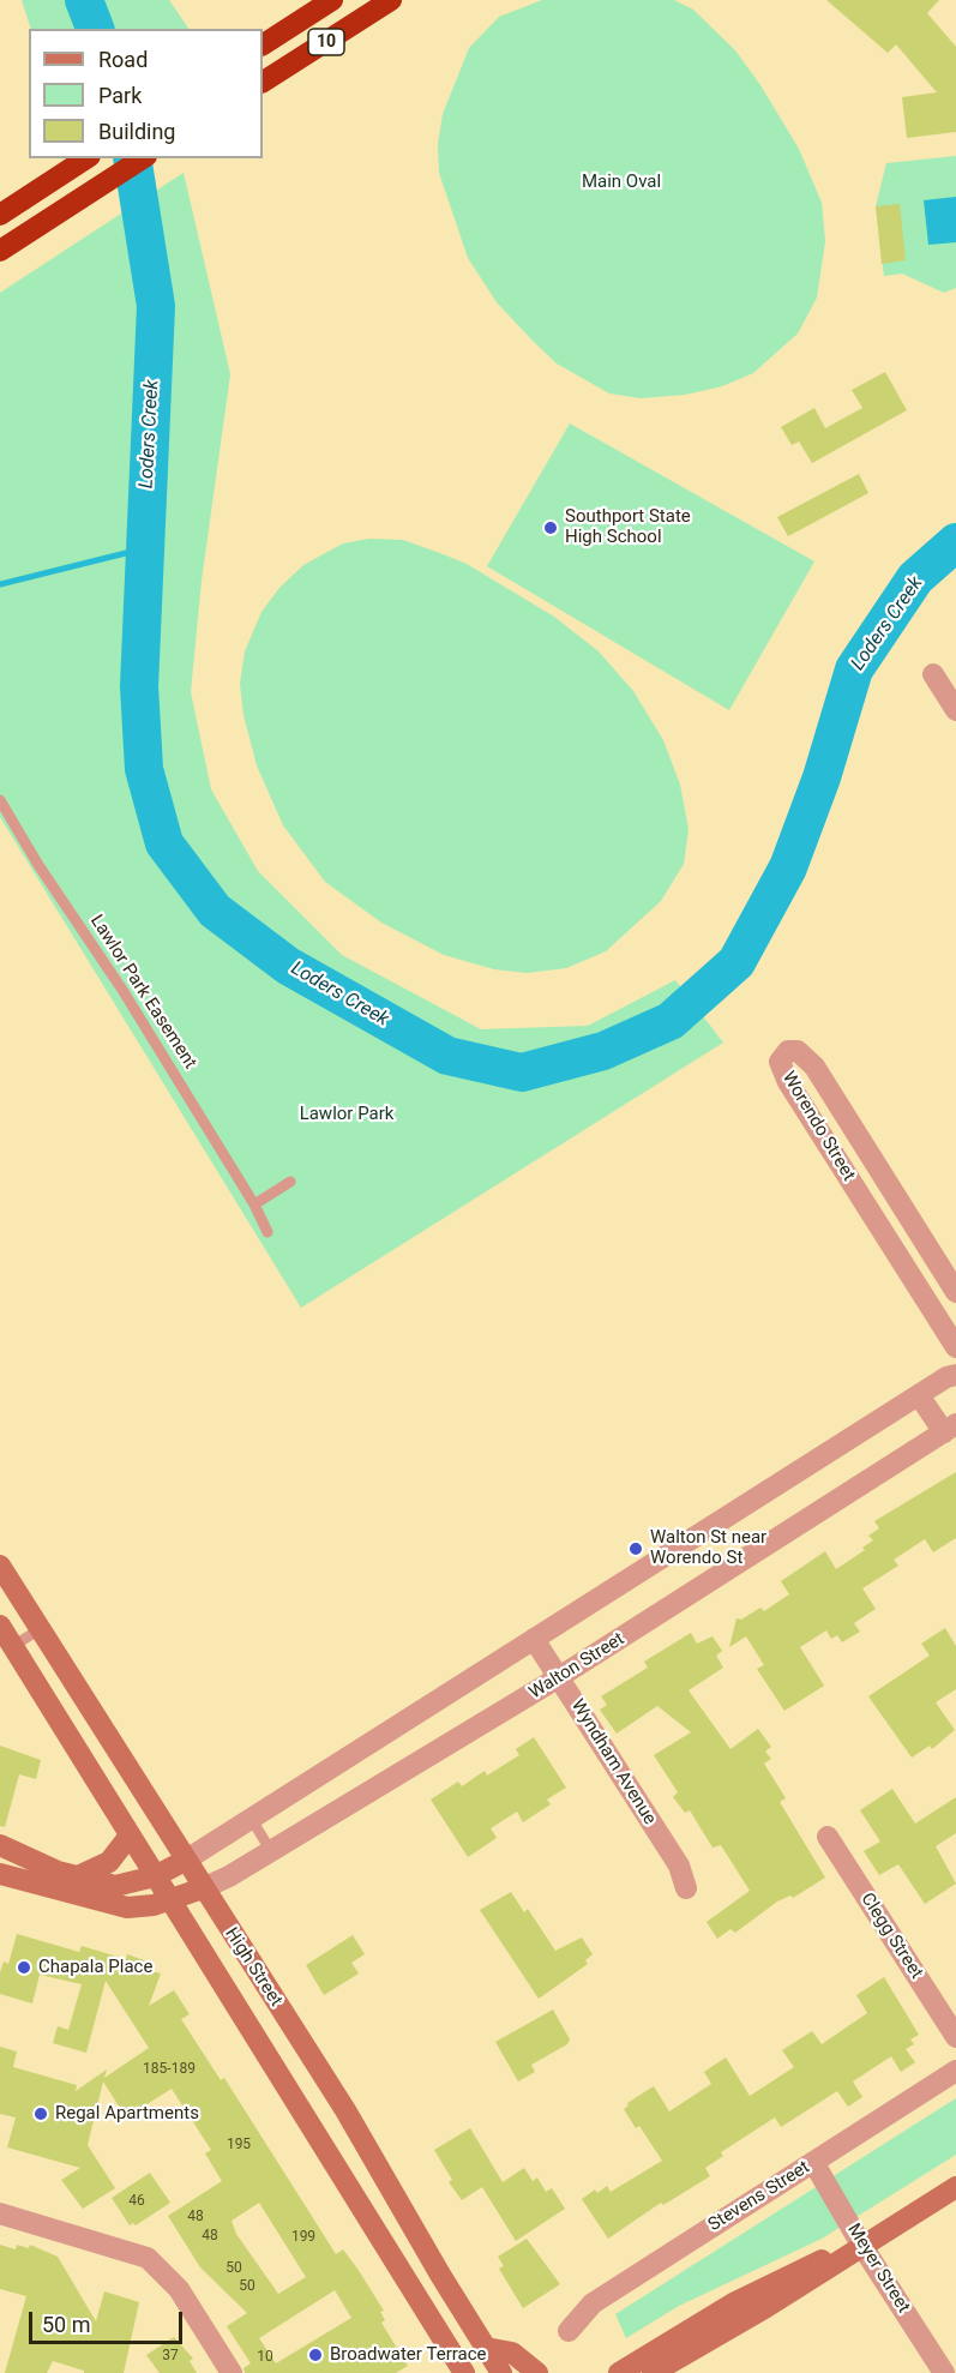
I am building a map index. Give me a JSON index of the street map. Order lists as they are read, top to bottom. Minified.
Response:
{"streets":{"highway":["10"],"main road":["High Street"],"street":["Worendo Street","Walton Street","Wyndham Avenue","Clegg Street","Stevens Street","Meyer Street"],"lane":["Lawlor Park Easement"]},"crossings":[["Walton Street","Wyndham Avenue"],["Walton Street","High Street"],["Stevens Street","Meyer Street"]],"water":["Loders Creek"],"parks":["Main Oval","Lawlor Park"],"places":["Southport State High School","Walton St near Worendo St","Chapala Place","Regal Apartments","Broadwater Terrace"],"house_numbers":["185-189","195","46","48","48","199","50","50","37","10"],"legend":["Road","Park","Building"],"scale_bar":"50 m"}
